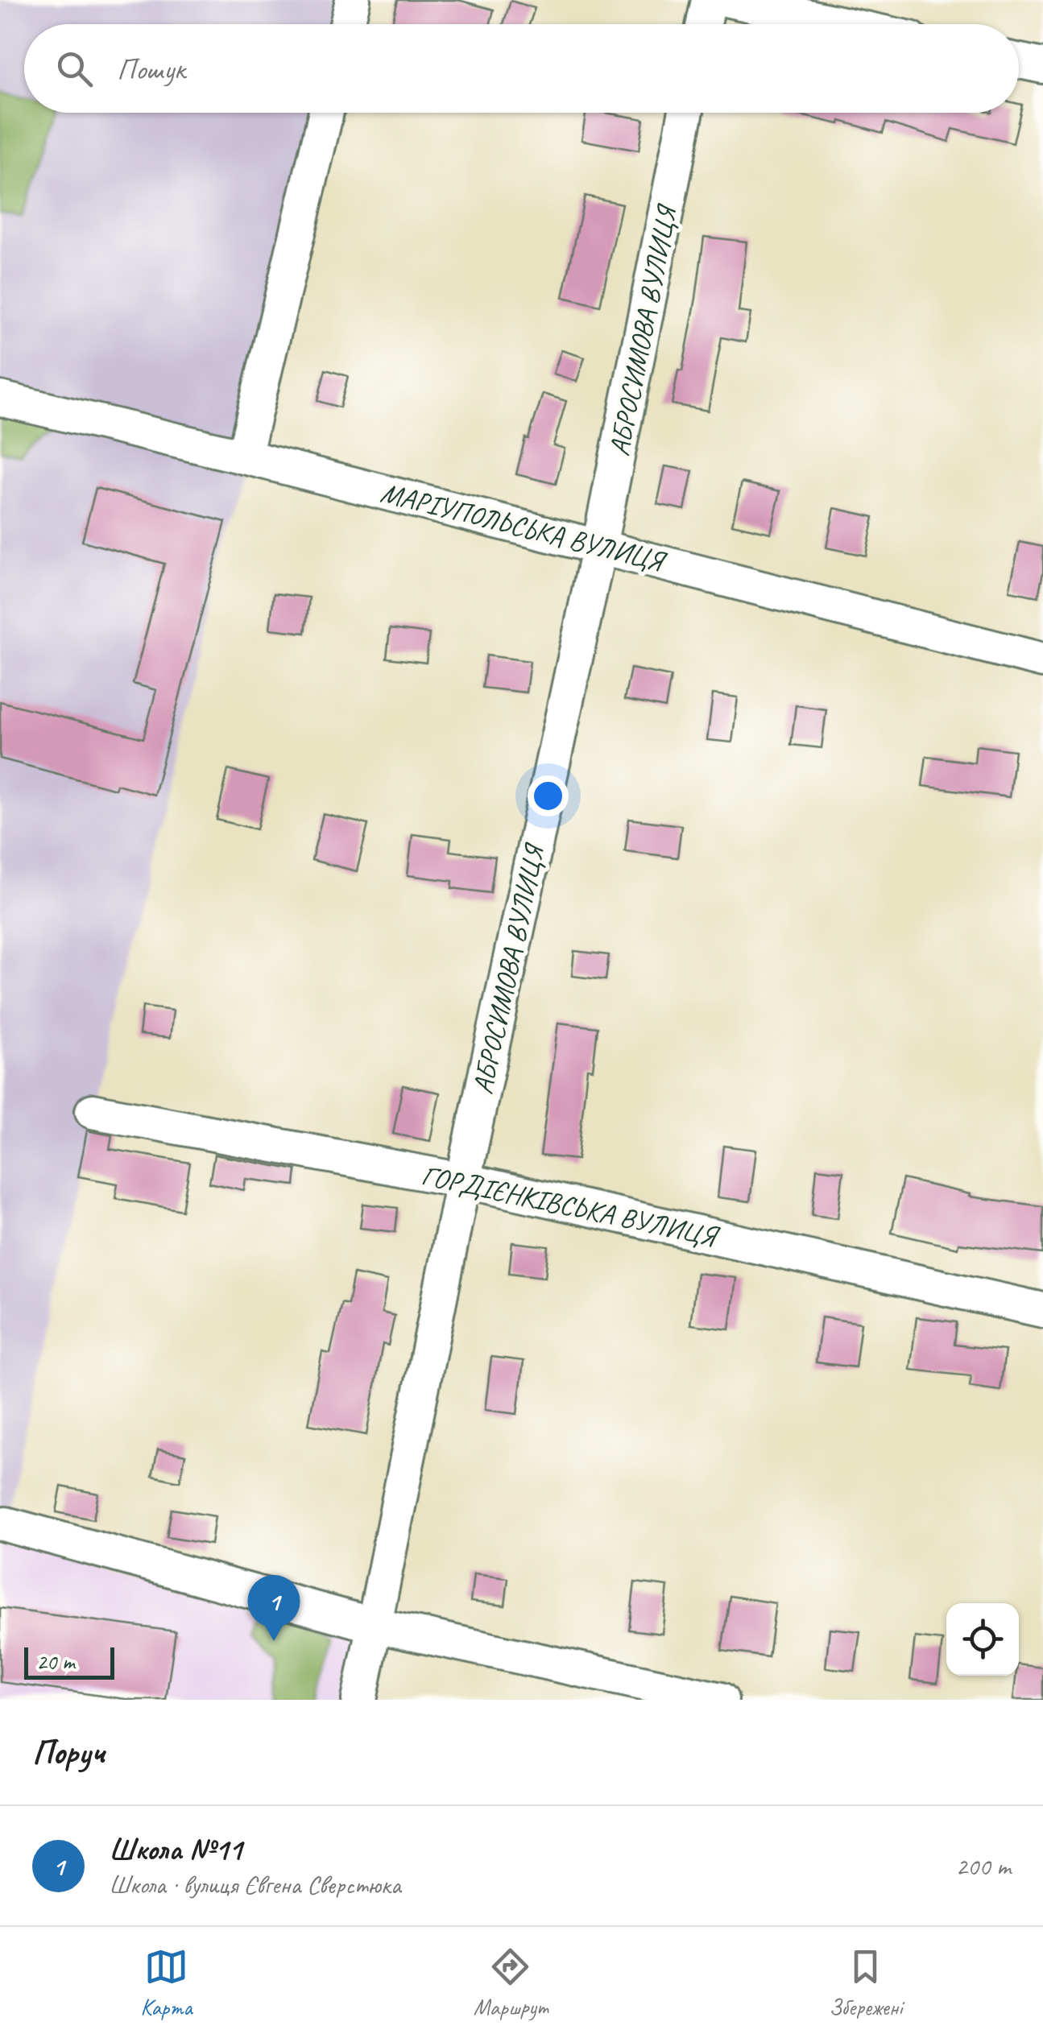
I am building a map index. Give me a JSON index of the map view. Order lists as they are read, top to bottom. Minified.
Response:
{"streets":{"street":["АБРОСИМОВА ВУЛИЦЯ","МАРІУПОЛЬСЬКА ВУЛИЦЯ","ГОРДІЄНКІВСЬКА ВУЛИЦЯ"]},"crossings":[["АБРОСИМОВА ВУЛИЦЯ","МАРІУПОЛЬСЬКА ВУЛИЦЯ"],["АБРОСИМОВА ВУЛИЦЯ","ГОРДІЄНКІВСЬКА ВУЛИЦЯ"]],"scale_bar":"20 m","page":{"search":"Пошук","pins":"1","scale":"20 m","heading":"Поруч","list":[{"mark":"1","name":"Школа №11","note":"Школа · вулиця Євгена Сверстюка","value":"200 m"}],"nav":["Карта","Маршрут","Збережені"]}}
